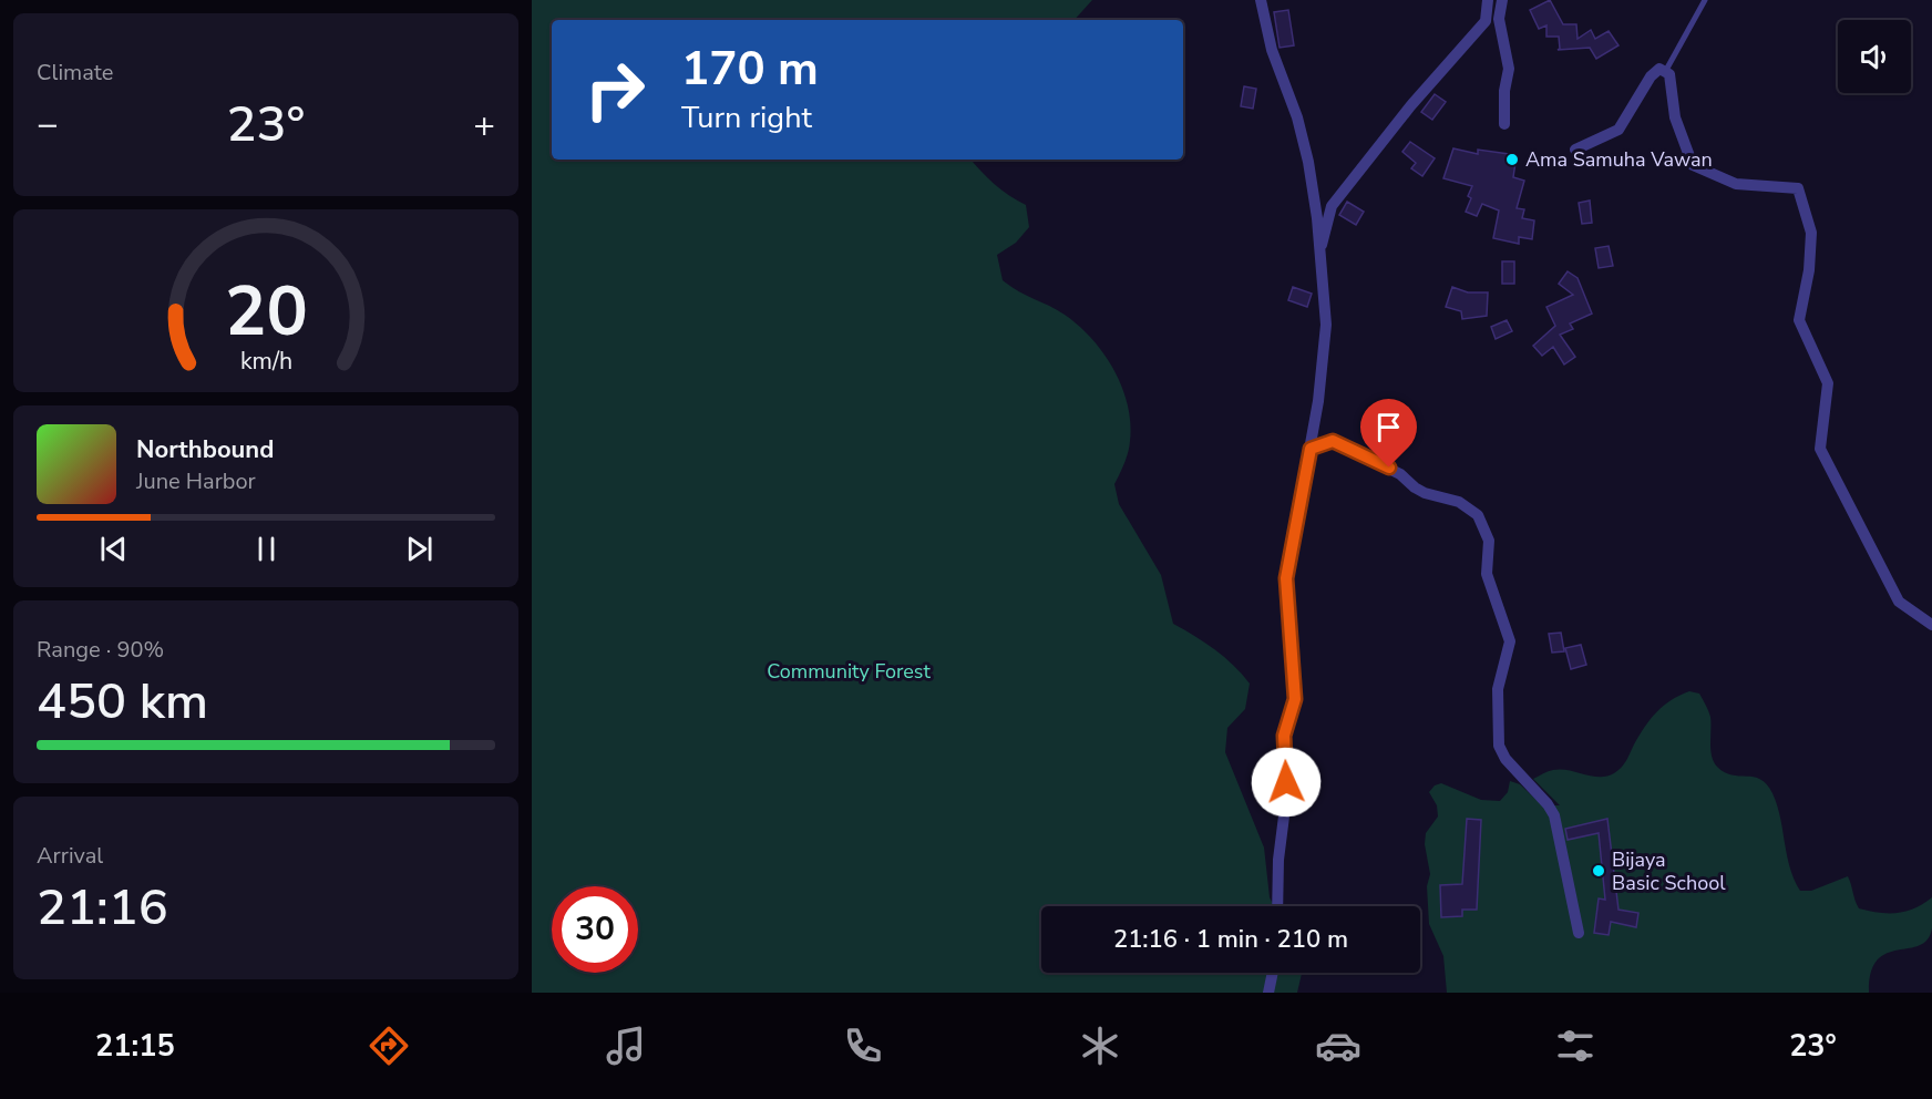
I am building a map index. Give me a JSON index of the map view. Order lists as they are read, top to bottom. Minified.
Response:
{"parks":["Community Forest"],"places":["Ama Samuha Vawan","Bijaya Basic School"],"page":{"tile":["Climate",["Range · 90%","450 km"],["Arrival","21:16"]],"turn":["170 m","Turn right"],"heat":["−","23°","+"],"song":["Northbound","June Harbor"],"limit":"30","trip":"21:16 · 1 min · 210 m","tabs":["21:15","23°"],"gauge":["20","km/h"]}}
